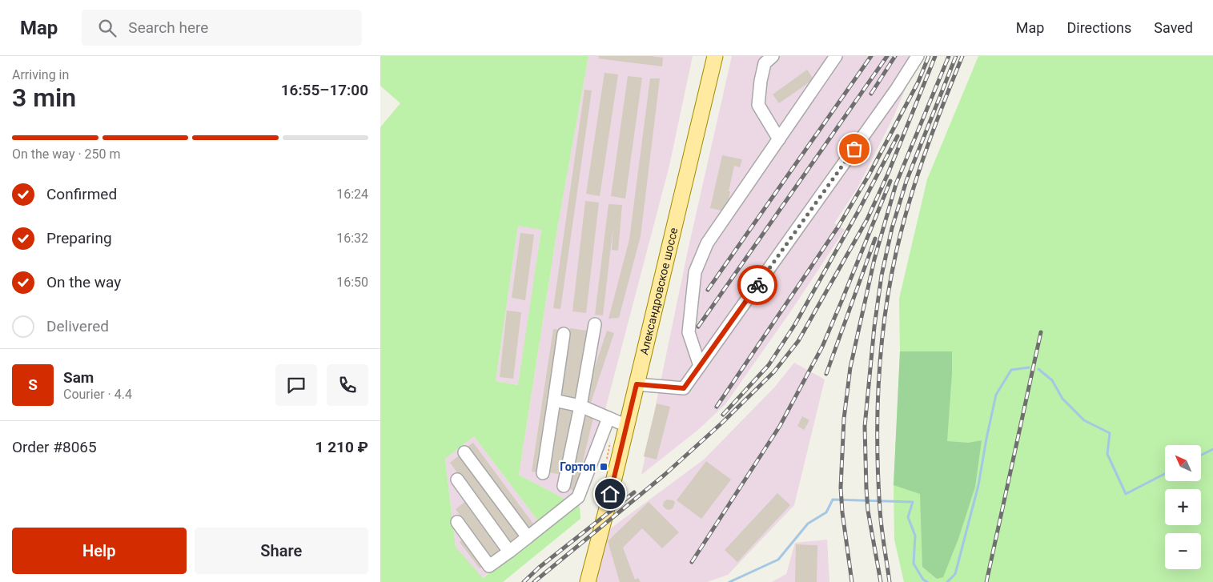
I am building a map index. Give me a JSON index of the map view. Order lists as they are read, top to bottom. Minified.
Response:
{"streets":{"main road":["Александровское шоссе"]},"places":{"transit":["Гортоп"]},"north":"top left","page":{"header":"Map","search":"Search here","nav":["Map","Directions","Saved"],"heading":["3 min","Arriving in","16:55–17:00"],"panel":["Sam","Courier · 4.4","Order #8065","1 210 ₽"],"bar":"On the way · 250 m","list":[["Confirmed","16:24"],["Preparing","16:32"],["On the way","16:50"],"Delivered"],"round":"S","map_buttons":["+","−"],"buttons":["Help","Share"]}}
